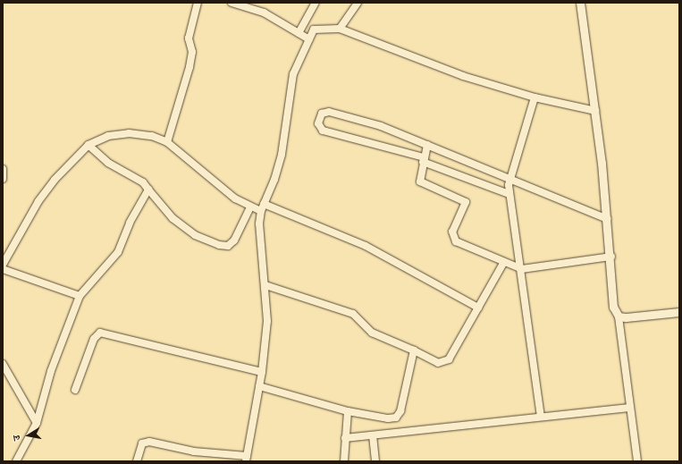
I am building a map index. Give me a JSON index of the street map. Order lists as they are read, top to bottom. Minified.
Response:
{"north":"left"}
